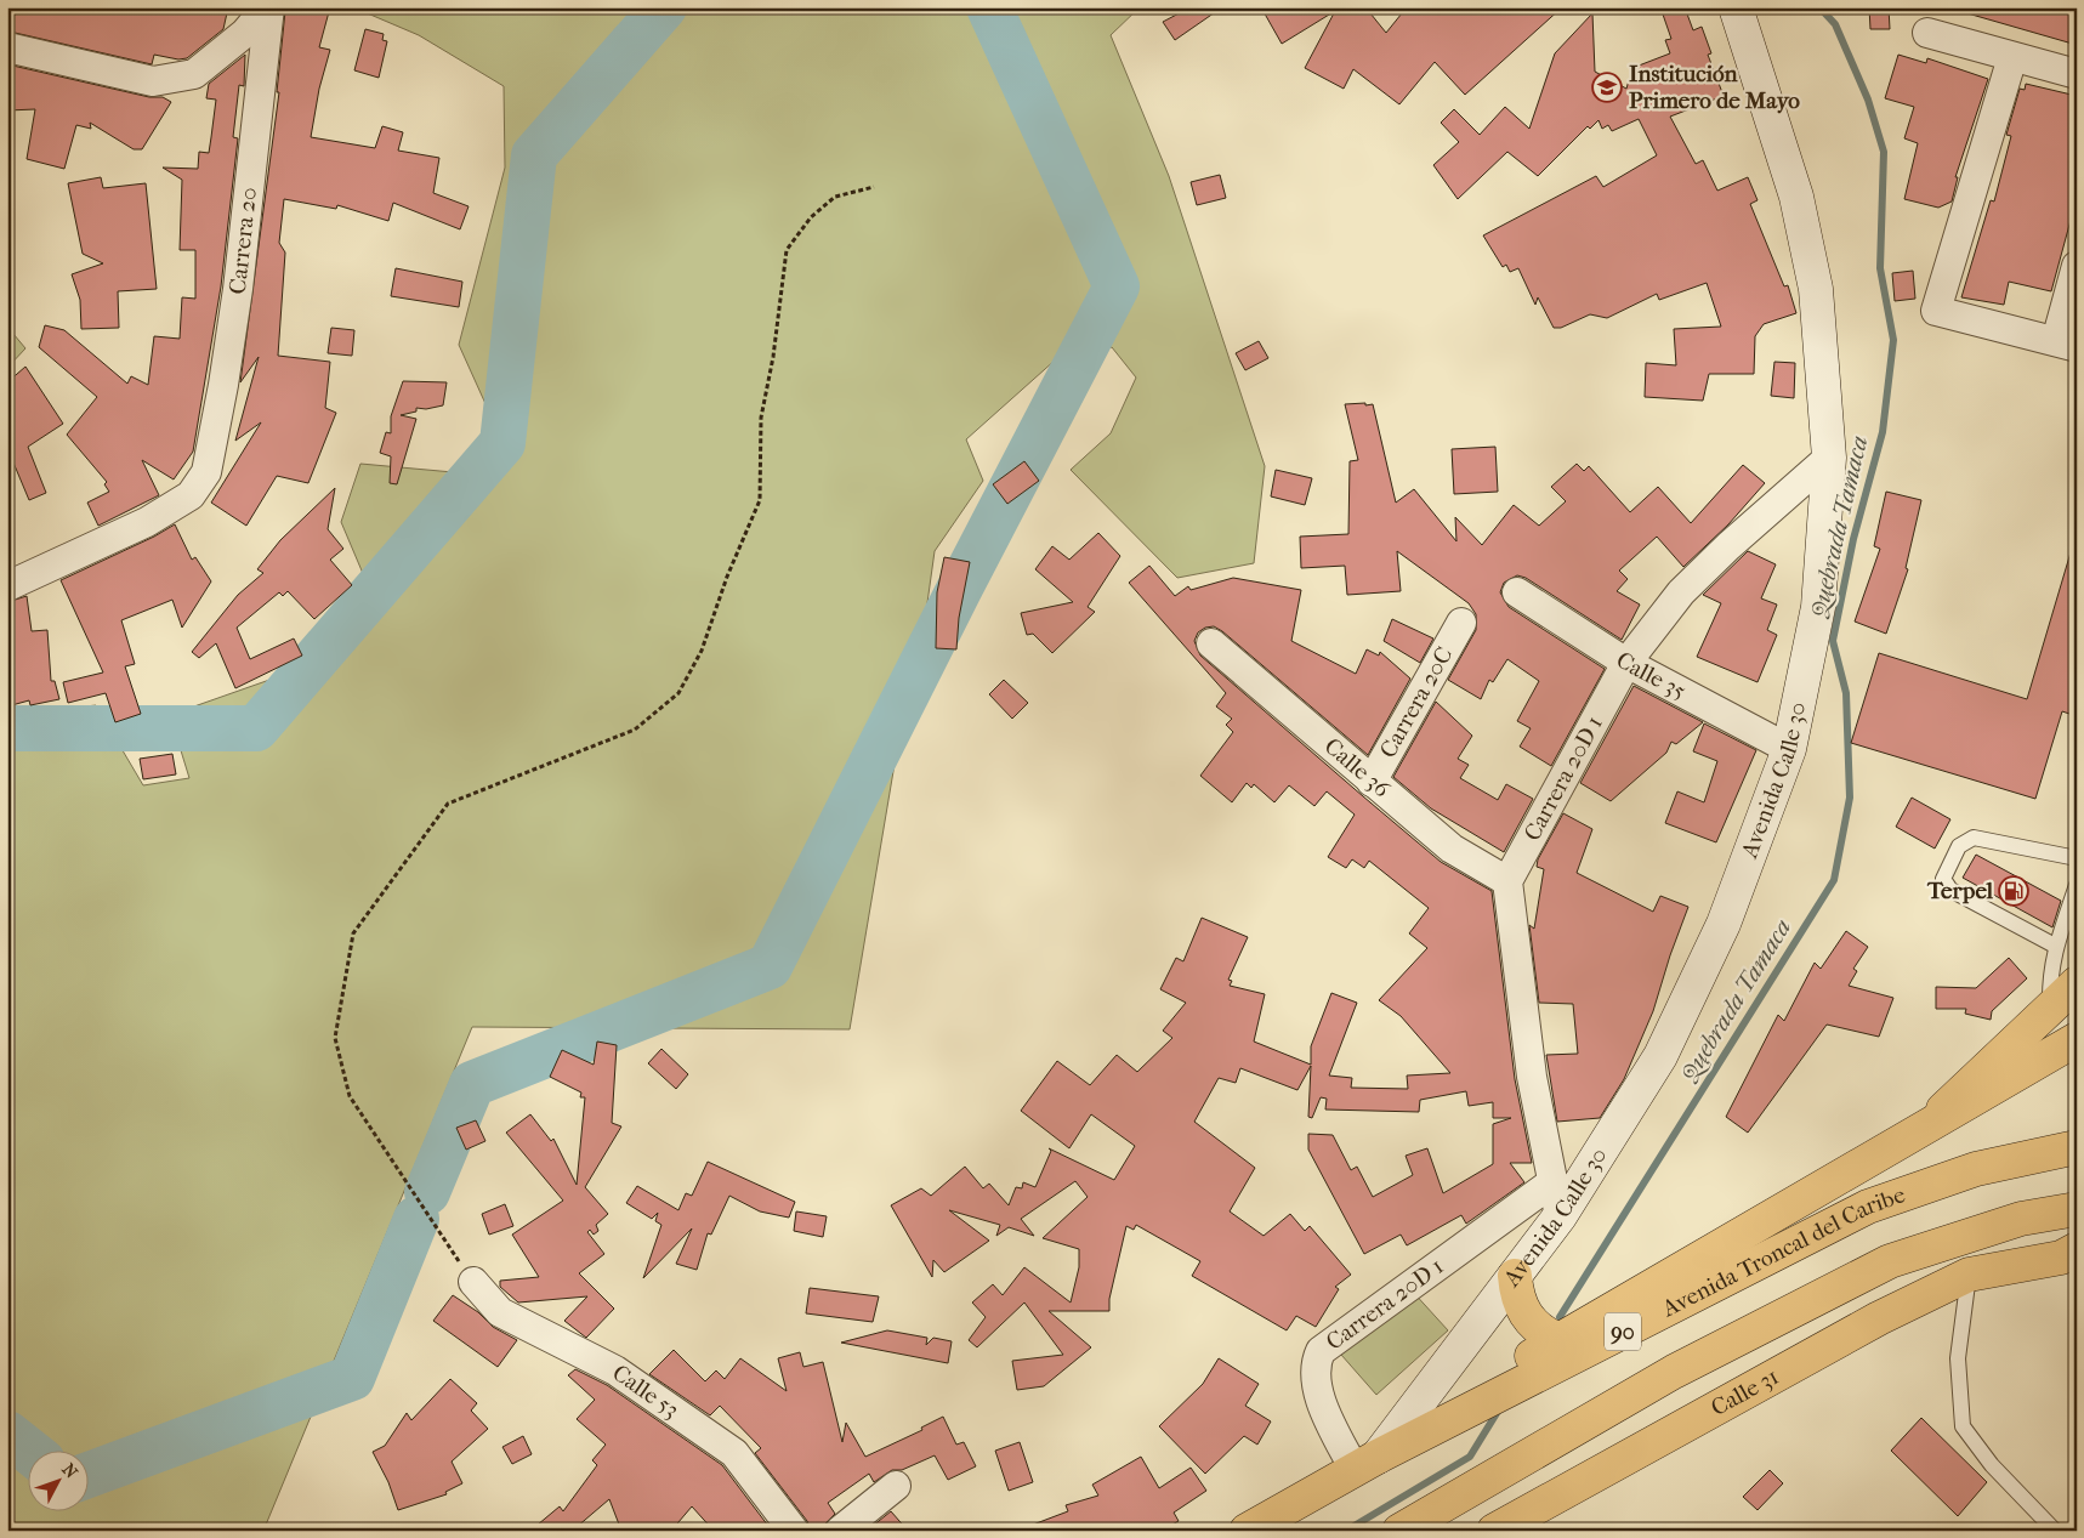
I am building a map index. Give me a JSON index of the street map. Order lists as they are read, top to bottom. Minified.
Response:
{"streets":{"main road":["Avenida Calle 30","Avenida Troncal del Caribe","90","Calle 31"],"street":["Carrera 20","Calle 35","Carrera 20C","Calle 36","Carrera 20D 1","Calle 53"]},"crossings":[["Calle 35","Carrera 20D 1"],["Calle 35","Avenida Calle 30"],["Carrera 20C","Calle 36"],["Calle 36","Carrera 20D 1"],["Carrera 20D 1","Avenida Calle 30"],["Carrera 20D 1","Avenida Troncal del Caribe"],["Avenida Calle 30","Avenida Troncal del Caribe"]],"water":["Quebrada Tamaca"],"places":{"school or university":["Institución Primero de Mayo"],"fuel station":["Terpel"]},"north":"top right"}
